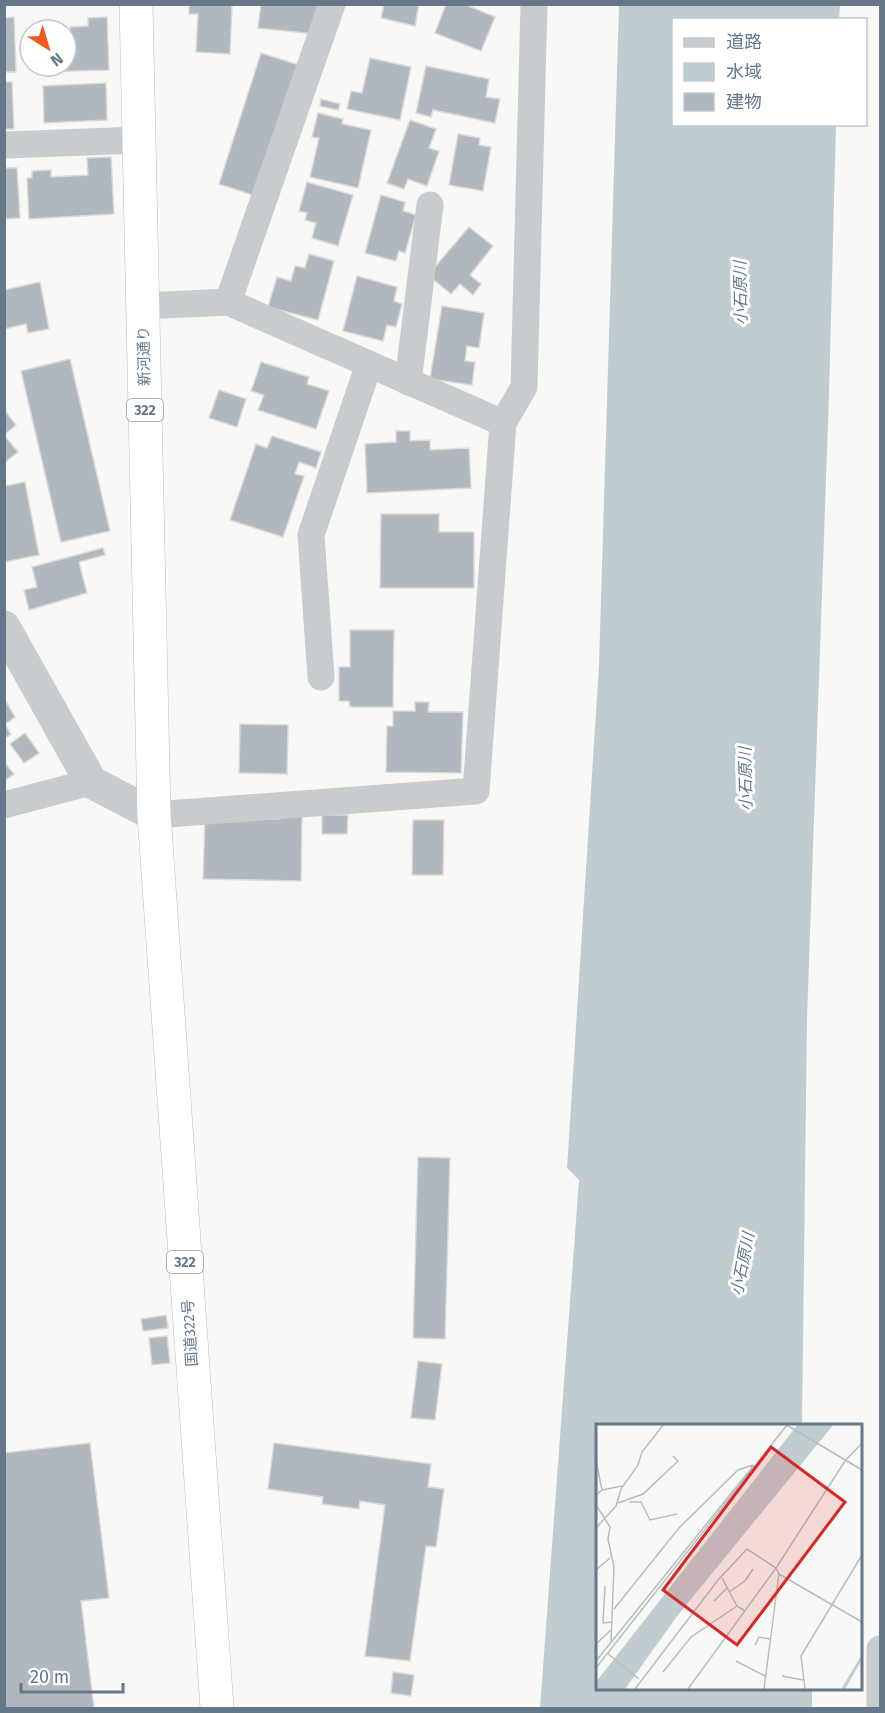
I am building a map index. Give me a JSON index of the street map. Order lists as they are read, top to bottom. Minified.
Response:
{"streets":{"highway":["新河通り","322","国道322号"]},"crossings":[["新河通り","国道322号"]],"water":["小石原川"],"legend":["道路","水域","建物"],"scale_bar":"20 m","north":"bottom right"}
